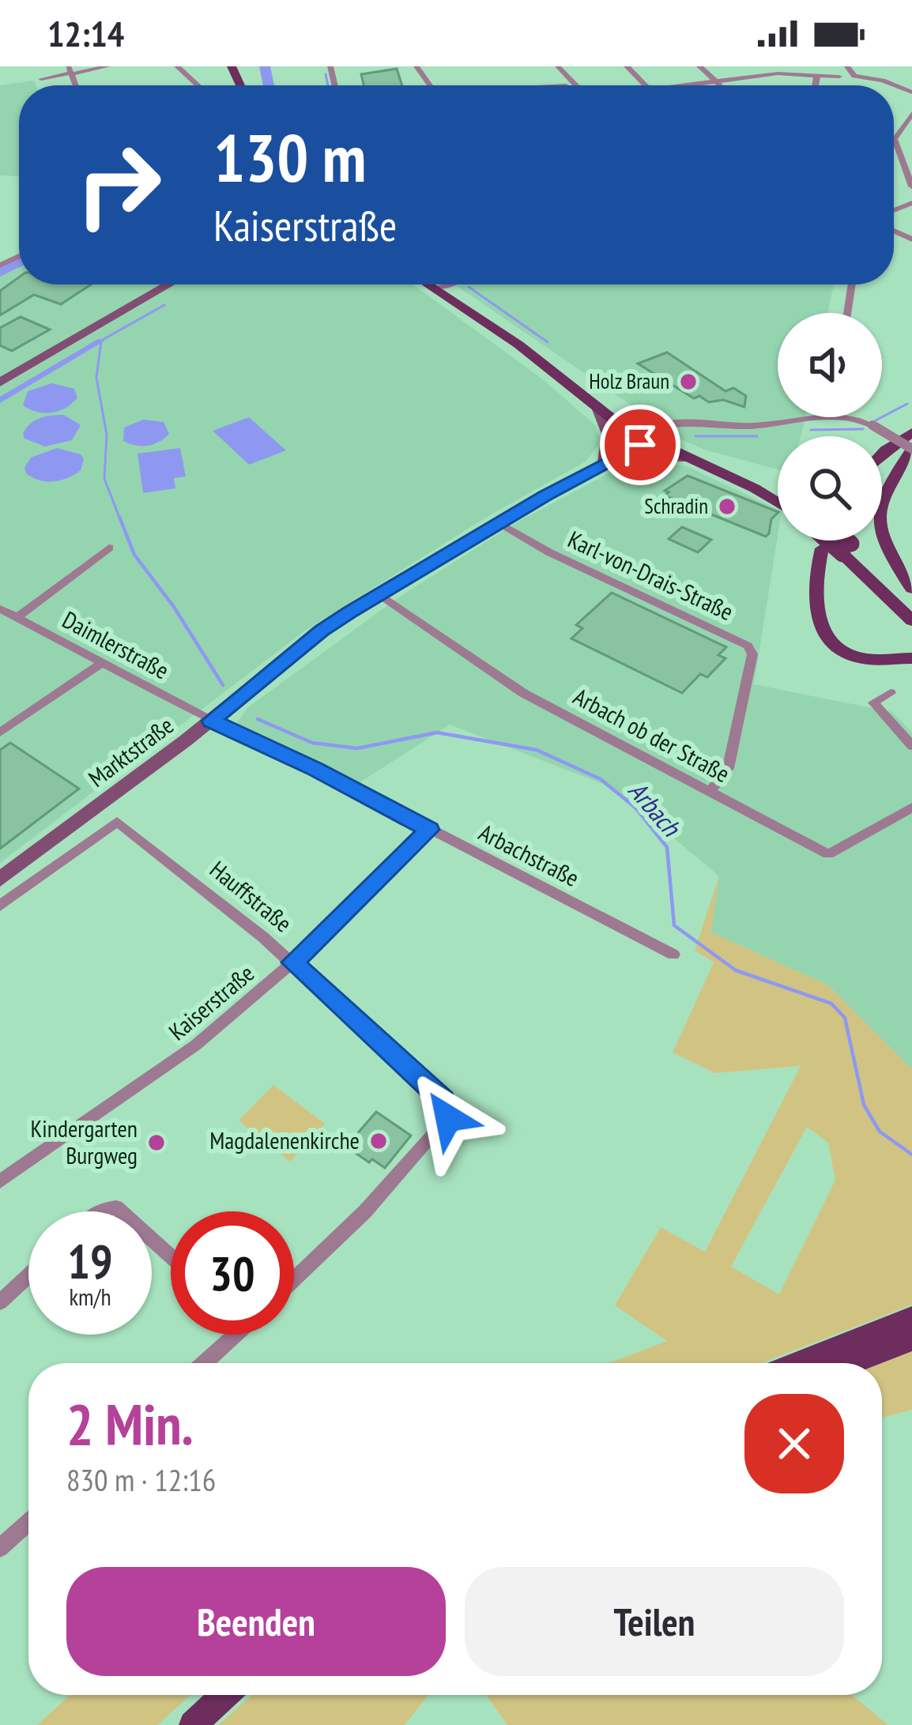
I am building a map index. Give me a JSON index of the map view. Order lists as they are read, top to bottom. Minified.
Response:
{"streets":{"main road":["Marktstraße"],"street":["Karl-von-Drais-Straße","Daimlerstraße","Arbach ob der Straße","Arbachstraße","Hauffstraße","Kaiserstraße"]},"crossings":[["Karl-von-Drais-Straße","Arbach ob der Straße"],["Karl-von-Drais-Straße","Marktstraße"],["Daimlerstraße","Marktstraße"],["Daimlerstraße","Arbachstraße"],["Arbach ob der Straße","Marktstraße"],["Marktstraße","Arbachstraße"],["Arbachstraße","Kaiserstraße"],["Hauffstraße","Kaiserstraße"]],"water":["Arbach"],"places":["Holz Braun","Schradin","Magdalenenkirche","Kindergarten Burgweg"],"page":{"status":"12:14","turn":["130 m","Kaiserstraße"],"speed":"19 km/h","limit":"30","heading":["2 Min.","830 m · 12:16"],"buttons":["Beenden","Teilen"]}}
